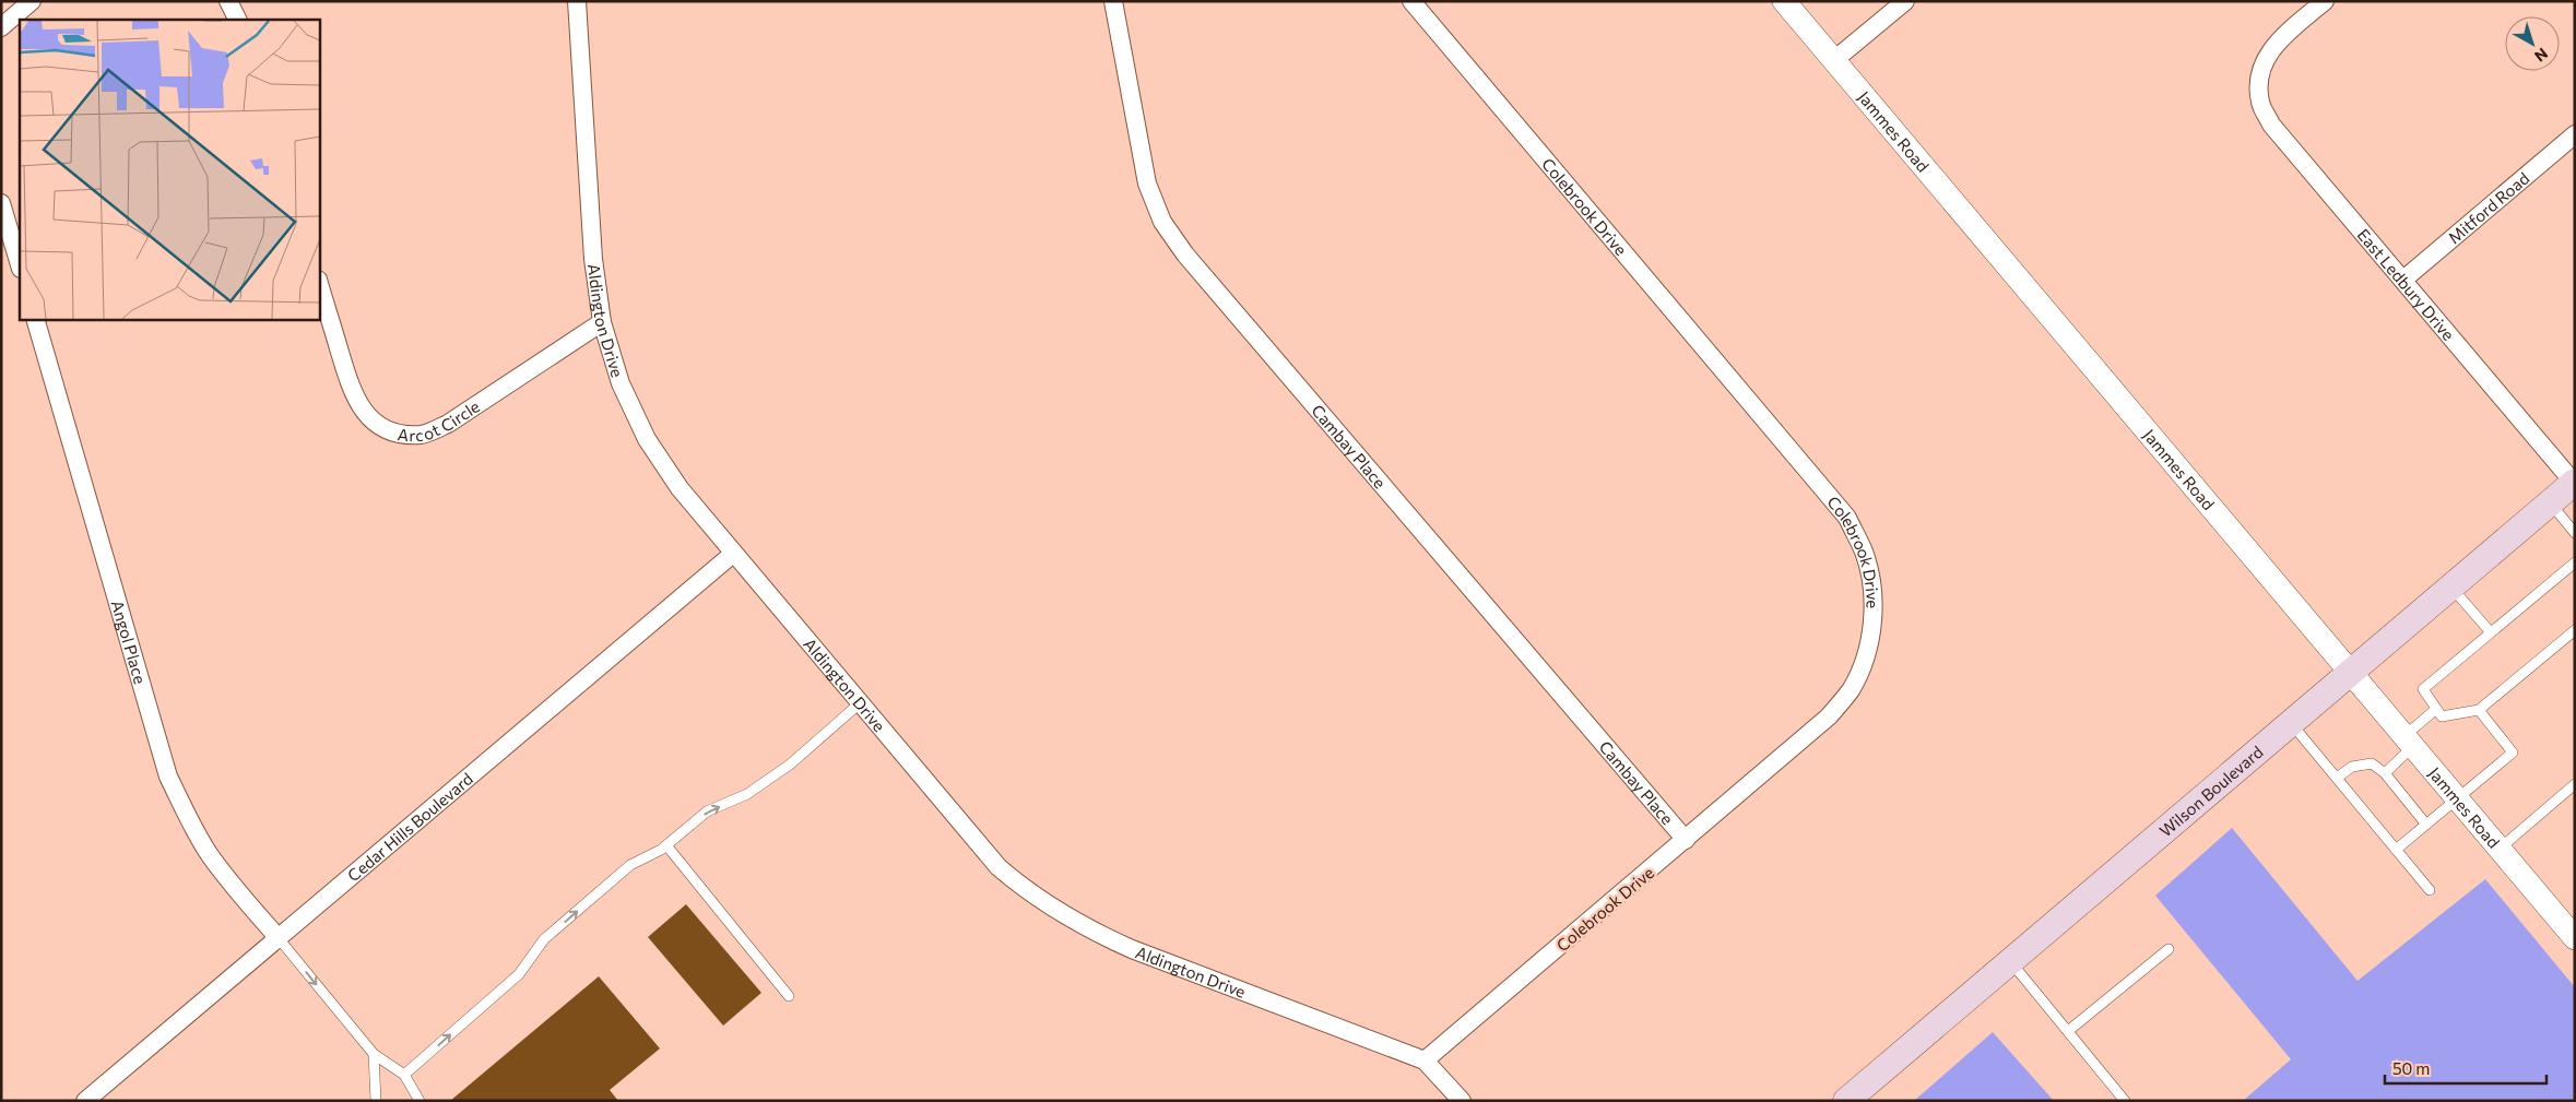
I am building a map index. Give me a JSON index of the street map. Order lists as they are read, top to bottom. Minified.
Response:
{"streets":{"main road":["Wilson Boulevard"],"street":["Jammes Road","Colebrook Drive","Mitford Road","East Ledbury Drive","Aldington Drive","Arcot Circle","Cambay Place","Angol Place","Cedar Hills Boulevard"]},"crossings":[["Jammes Road","Wilson Boulevard"],["Colebrook Drive","Aldington Drive"],["Colebrook Drive","Cambay Place"],["Mitford Road","East Ledbury Drive"],["East Ledbury Drive","Wilson Boulevard"],["Aldington Drive","Arcot Circle"],["Aldington Drive","Cedar Hills Boulevard"],["Angol Place","Cedar Hills Boulevard"]],"scale_bar":"50 m","north":"bottom right"}
